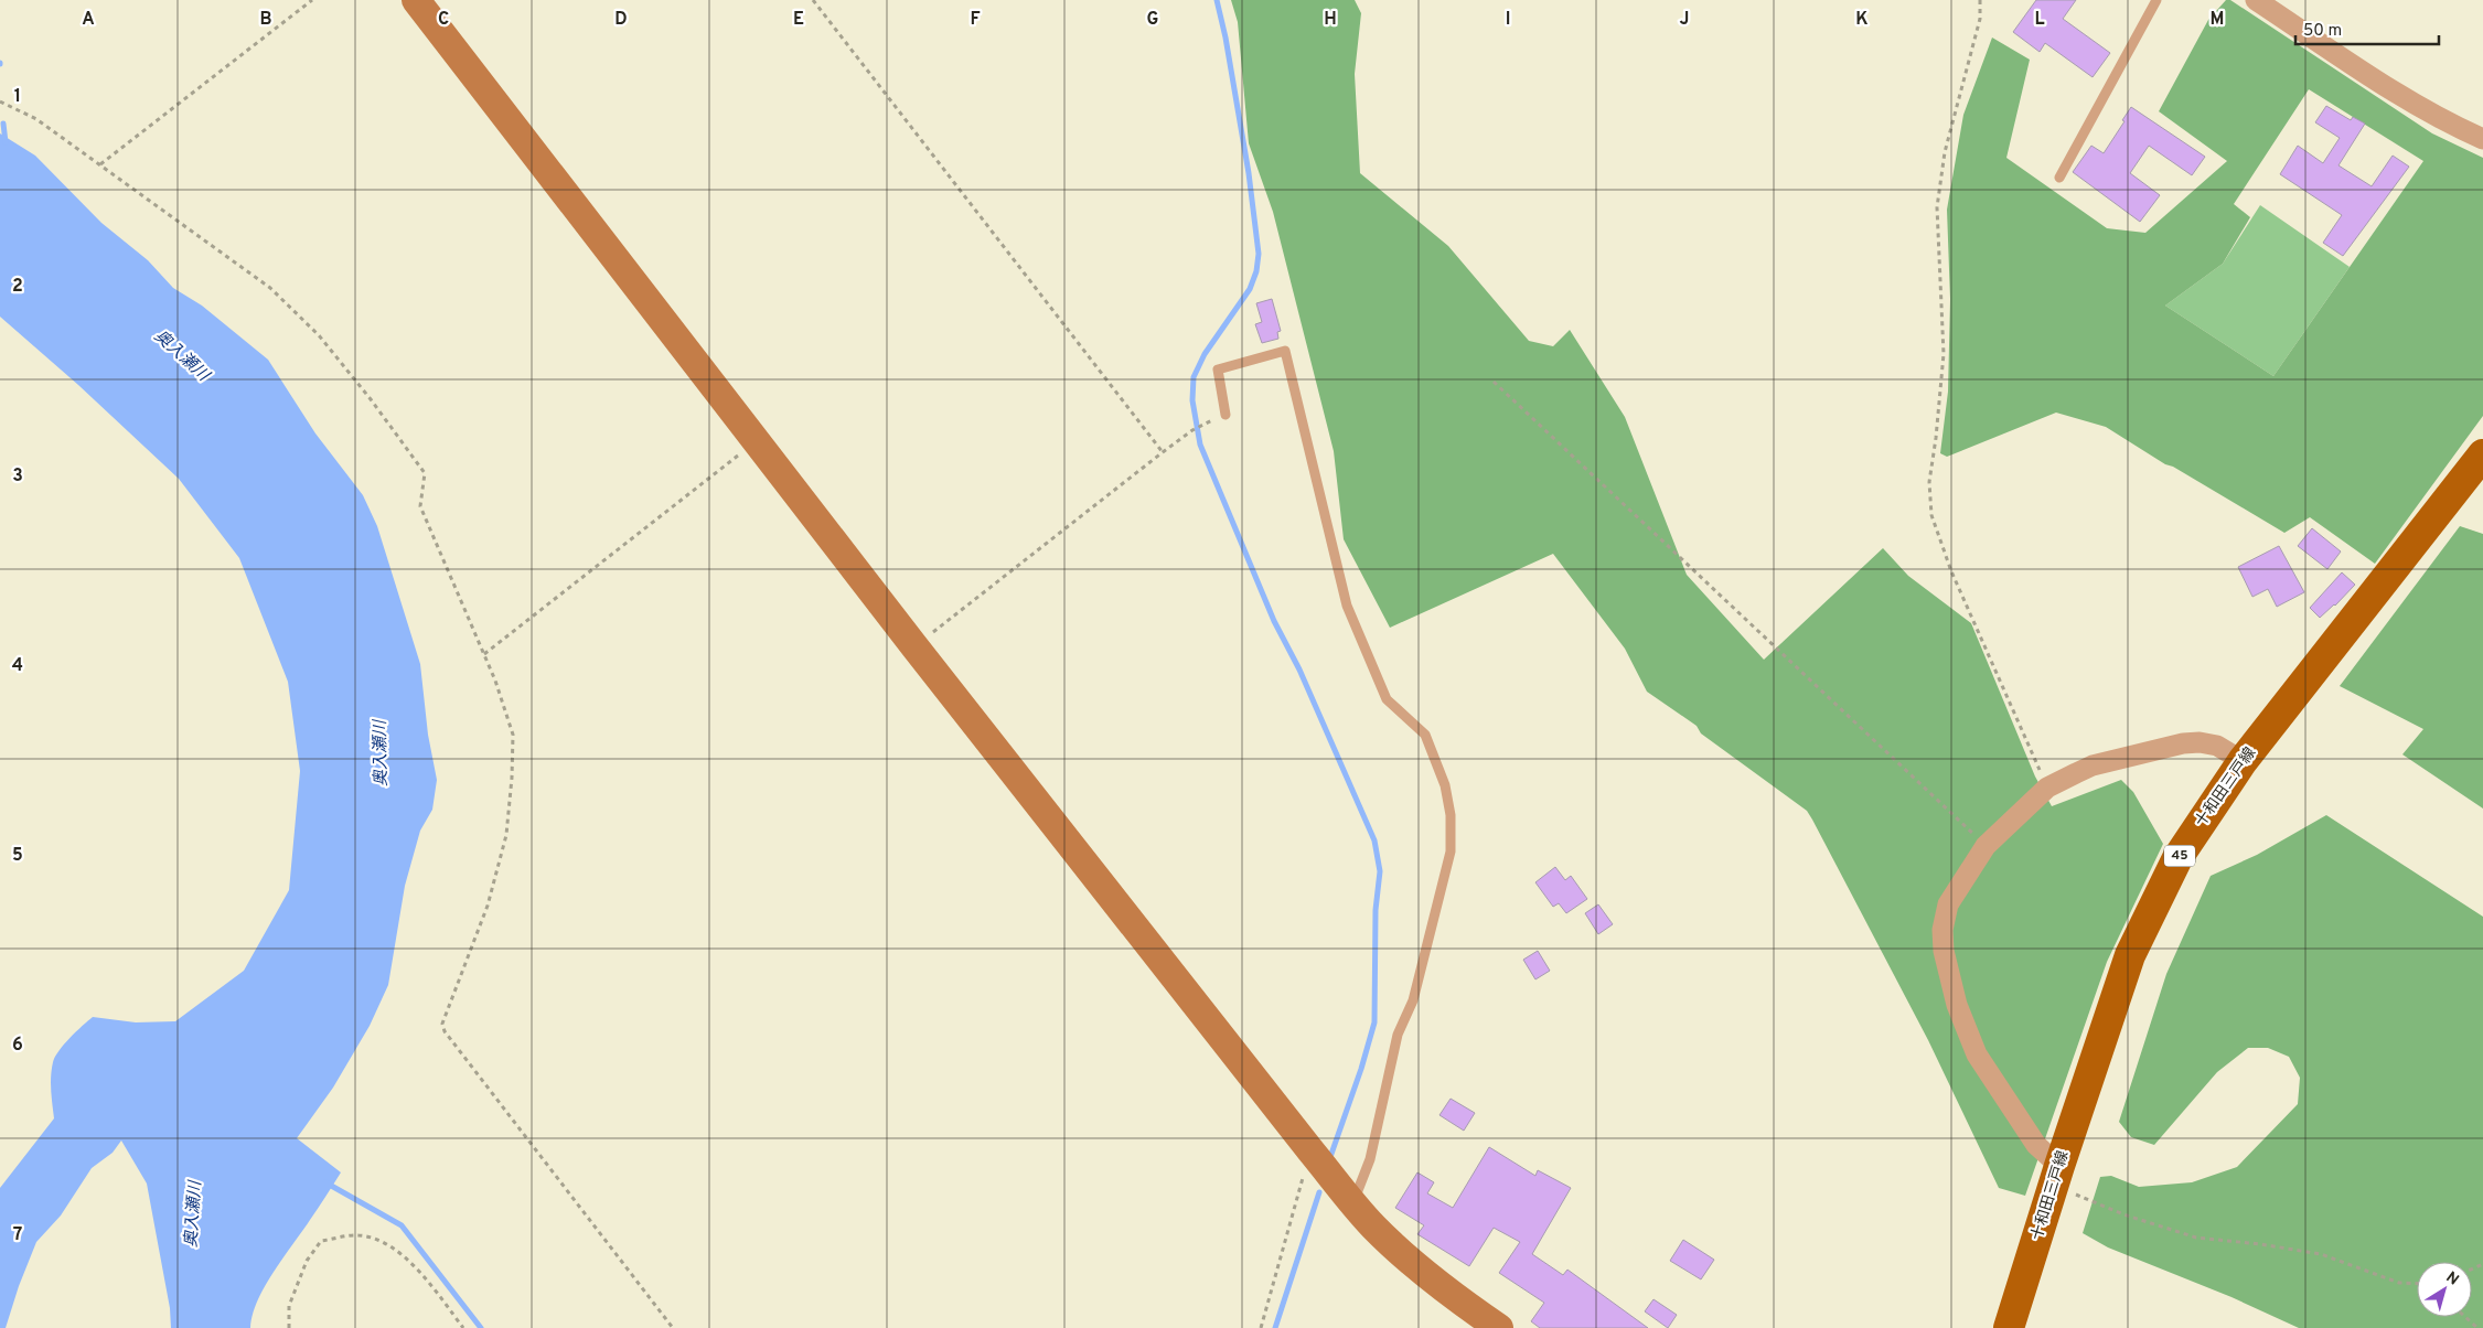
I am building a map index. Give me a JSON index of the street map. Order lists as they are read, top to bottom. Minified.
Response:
{"streets":{"main road":["十和田三戸線","45"]},"water":["奥入瀬川"],"scale_bar":"50 m","north":"top right","grid":{"columns":["A","B","C","D","E","F","G","H","I","J","K","L","M"],"rows":["1","2","3","4","5","6","7"]}}
